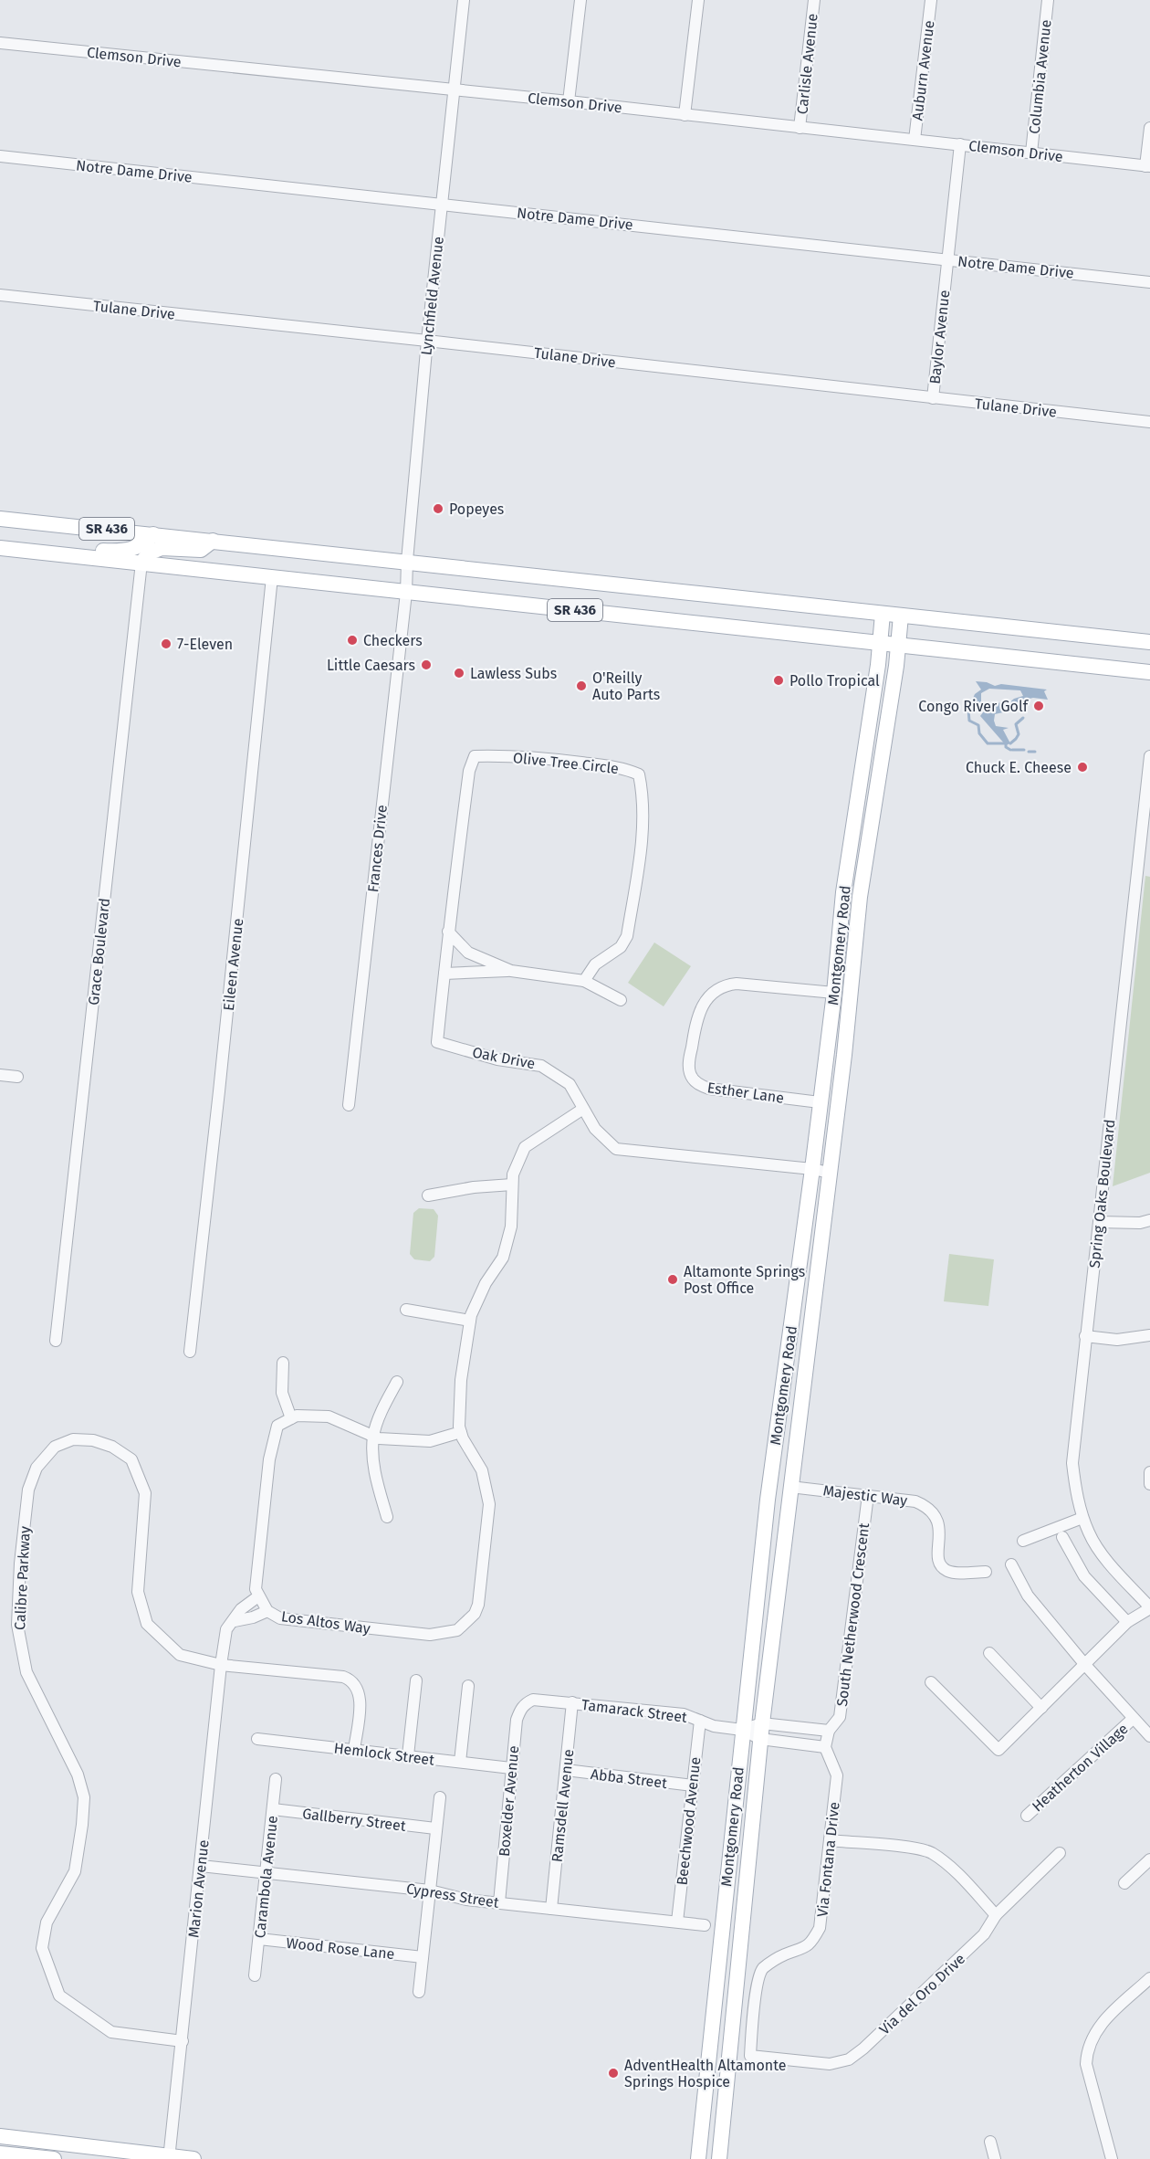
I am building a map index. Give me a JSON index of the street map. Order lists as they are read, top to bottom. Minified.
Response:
{"streets":{"main road":["SR 436","Montgomery Road"],"street":["Clemson Drive","Carlisle Avenue","Auburn Avenue","Columbia Avenue","Notre Dame Drive","Lynchfield Avenue","Tulane Drive","Baylor Avenue","Olive Tree Circle","Frances Drive","Grace Boulevard","Eileen Avenue","Oak Drive","Esther Lane","Spring Oaks Boulevard","Majestic Way","Calibre Parkway","South Netherwood Crescent","Los Altos Way","Tamarack Street","Hemlock Street","Heatherton Village","Abba Street","Boxelder Avenue","Ramsdell Avenue","Gallberry Street","Beechwood Avenue","Via Fontana Drive","Carambola Avenue","Marion Avenue","Cypress Street","Wood Rose Lane","Via del Oro Drive"]},"crossings":[["Clemson Drive","Carlisle Avenue"],["Clemson Drive","Auburn Avenue"],["Clemson Drive","Columbia Avenue"],["Clemson Drive","Lynchfield Avenue"],["Clemson Drive","Baylor Avenue"],["Notre Dame Drive","Lynchfield Avenue"],["Notre Dame Drive","Baylor Avenue"],["Lynchfield Avenue","Tulane Drive"],["Lynchfield Avenue","SR 436"],["Lynchfield Avenue","Frances Drive"],["Tulane Drive","Baylor Avenue"],["SR 436","Frances Drive"],["SR 436","Montgomery Road"],["SR 436","Grace Boulevard"],["SR 436","Eileen Avenue"],["Olive Tree Circle","Oak Drive"],["Montgomery Road","Oak Drive"],["Montgomery Road","Esther Lane"],["Montgomery Road","Majestic Way"],["Montgomery Road","Tamarack Street"],["Oak Drive","Los Altos Way"],["Majestic Way","South Netherwood Crescent"],["Calibre Parkway","Hemlock Street"],["Calibre Parkway","Marion Avenue"],["South Netherwood Crescent","Tamarack Street"],["Los Altos Way","Marion Avenue"],["Tamarack Street","Boxelder Avenue"],["Tamarack Street","Ramsdell Avenue"],["Tamarack Street","Beechwood Avenue"],["Tamarack Street","Via Fontana Drive"],["Hemlock Street","Boxelder Avenue"],["Abba Street","Ramsdell Avenue"],["Abba Street","Beechwood Avenue"],["Boxelder Avenue","Cypress Street"],["Ramsdell Avenue","Cypress Street"],["Gallberry Street","Carambola Avenue"],["Beechwood Avenue","Cypress Street"],["Via Fontana Drive","Via del Oro Drive"],["Carambola Avenue","Cypress Street"],["Carambola Avenue","Wood Rose Lane"],["Marion Avenue","Cypress Street"]],"places":["Popeyes","Checkers","7-Eleven","Little Caesars","Lawless Subs","Pollo Tropical","O'Reilly Auto Parts","Congo River Golf","Chuck E. Cheese","Altamonte Springs Post Office","AdventHealth Altamonte Springs Hospice"]}
